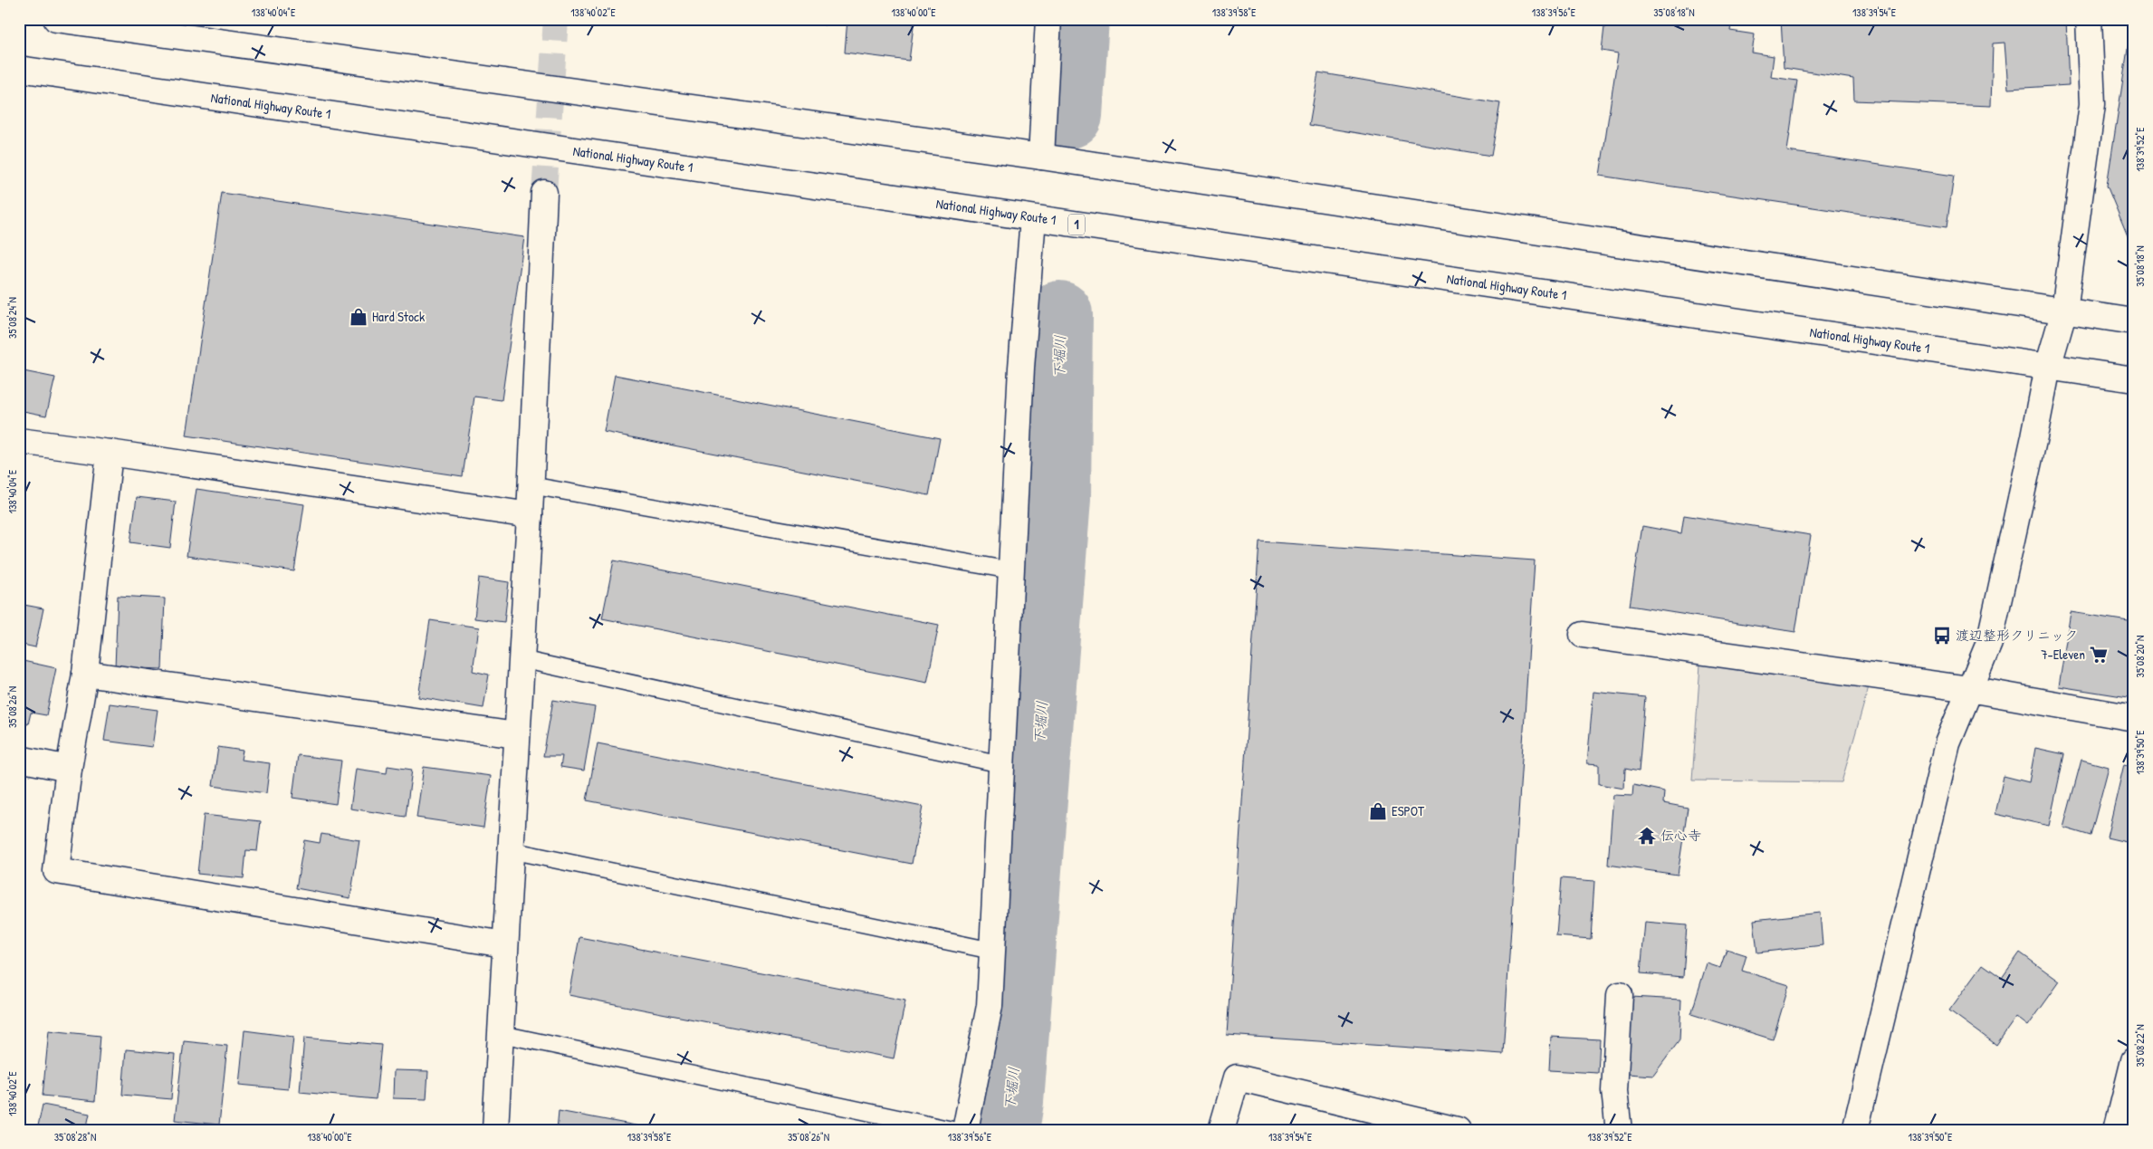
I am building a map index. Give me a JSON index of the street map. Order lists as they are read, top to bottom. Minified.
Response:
{"streets":{"main road":["National Highway Route 1","1"]},"water":["下堀川"],"places":{"shop":["Hard Stock","ESPOT"],"bus stop":["渡辺整形クリニック"],"supermarket":["7-Eleven"],"temple":["伝心寺"]},"coordinates":["138°40'04\"E","138°40'02\"E","138°40'00\"E","138°39'58\"E","138°39'56\"E","35°08'18\"N","138°39'54\"E","138°39'52\"E","35°08'24\"N","35°08'20\"N","35°08'26\"N","138°39'50\"E","35°08'22\"N","35°08'28\"N"]}
